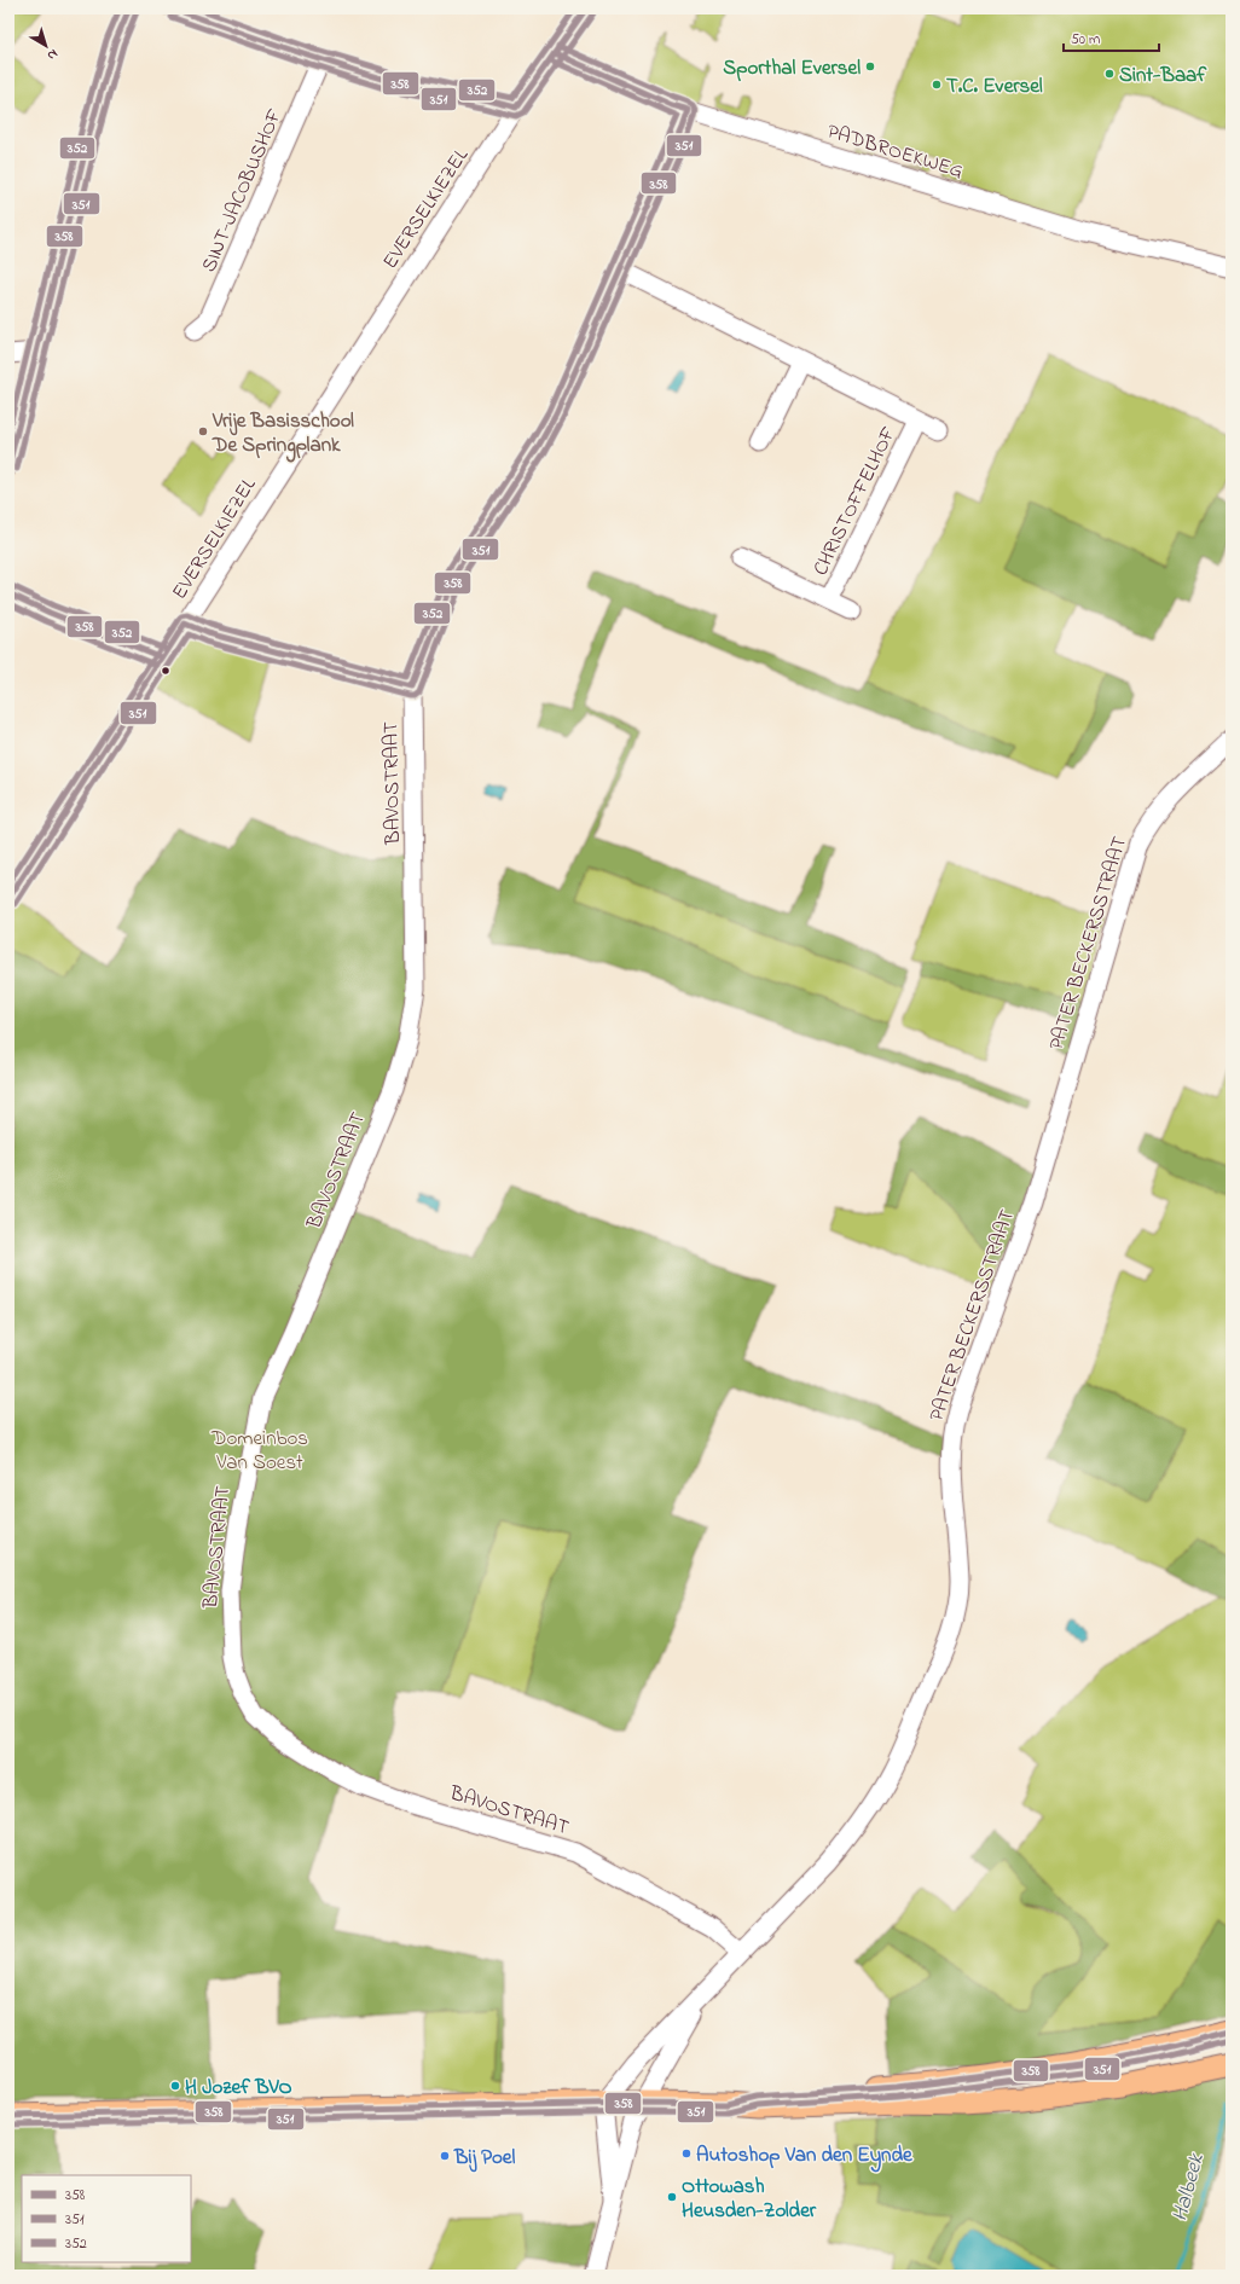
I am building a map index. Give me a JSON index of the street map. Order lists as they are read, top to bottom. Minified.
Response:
{"streets":{"street":["PADBROEKWEG","SINT-JACOBUSHOF","EVERSELKIEZEL","CHRISTOFFELHOF","BAVOSTRAAT","PATER BECKERSSTRAAT"]},"crossings":[["PADBROEKWEG","EVERSELKIEZEL"],["PADBROEKWEG","BAVOSTRAAT"],["CHRISTOFFELHOF","BAVOSTRAAT"],["BAVOSTRAAT","PATER BECKERSSTRAAT"]],"water":["Halbeek"],"parks":["Domeinbos Van Soest"],"places":["Sporthal Eversel","Sint-Baaf","T.C. Eversel","Vrije Basisschool De Springplank","H Jozef BVO","Autoshop Van den Eynde","Bij Poel","Ottowash Heusden-Zolder"],"lines":["transit line 358","transit line 352","transit line 351"],"legend":["358","351","352"],"scale_bar":"50 m","north":"bottom right"}
